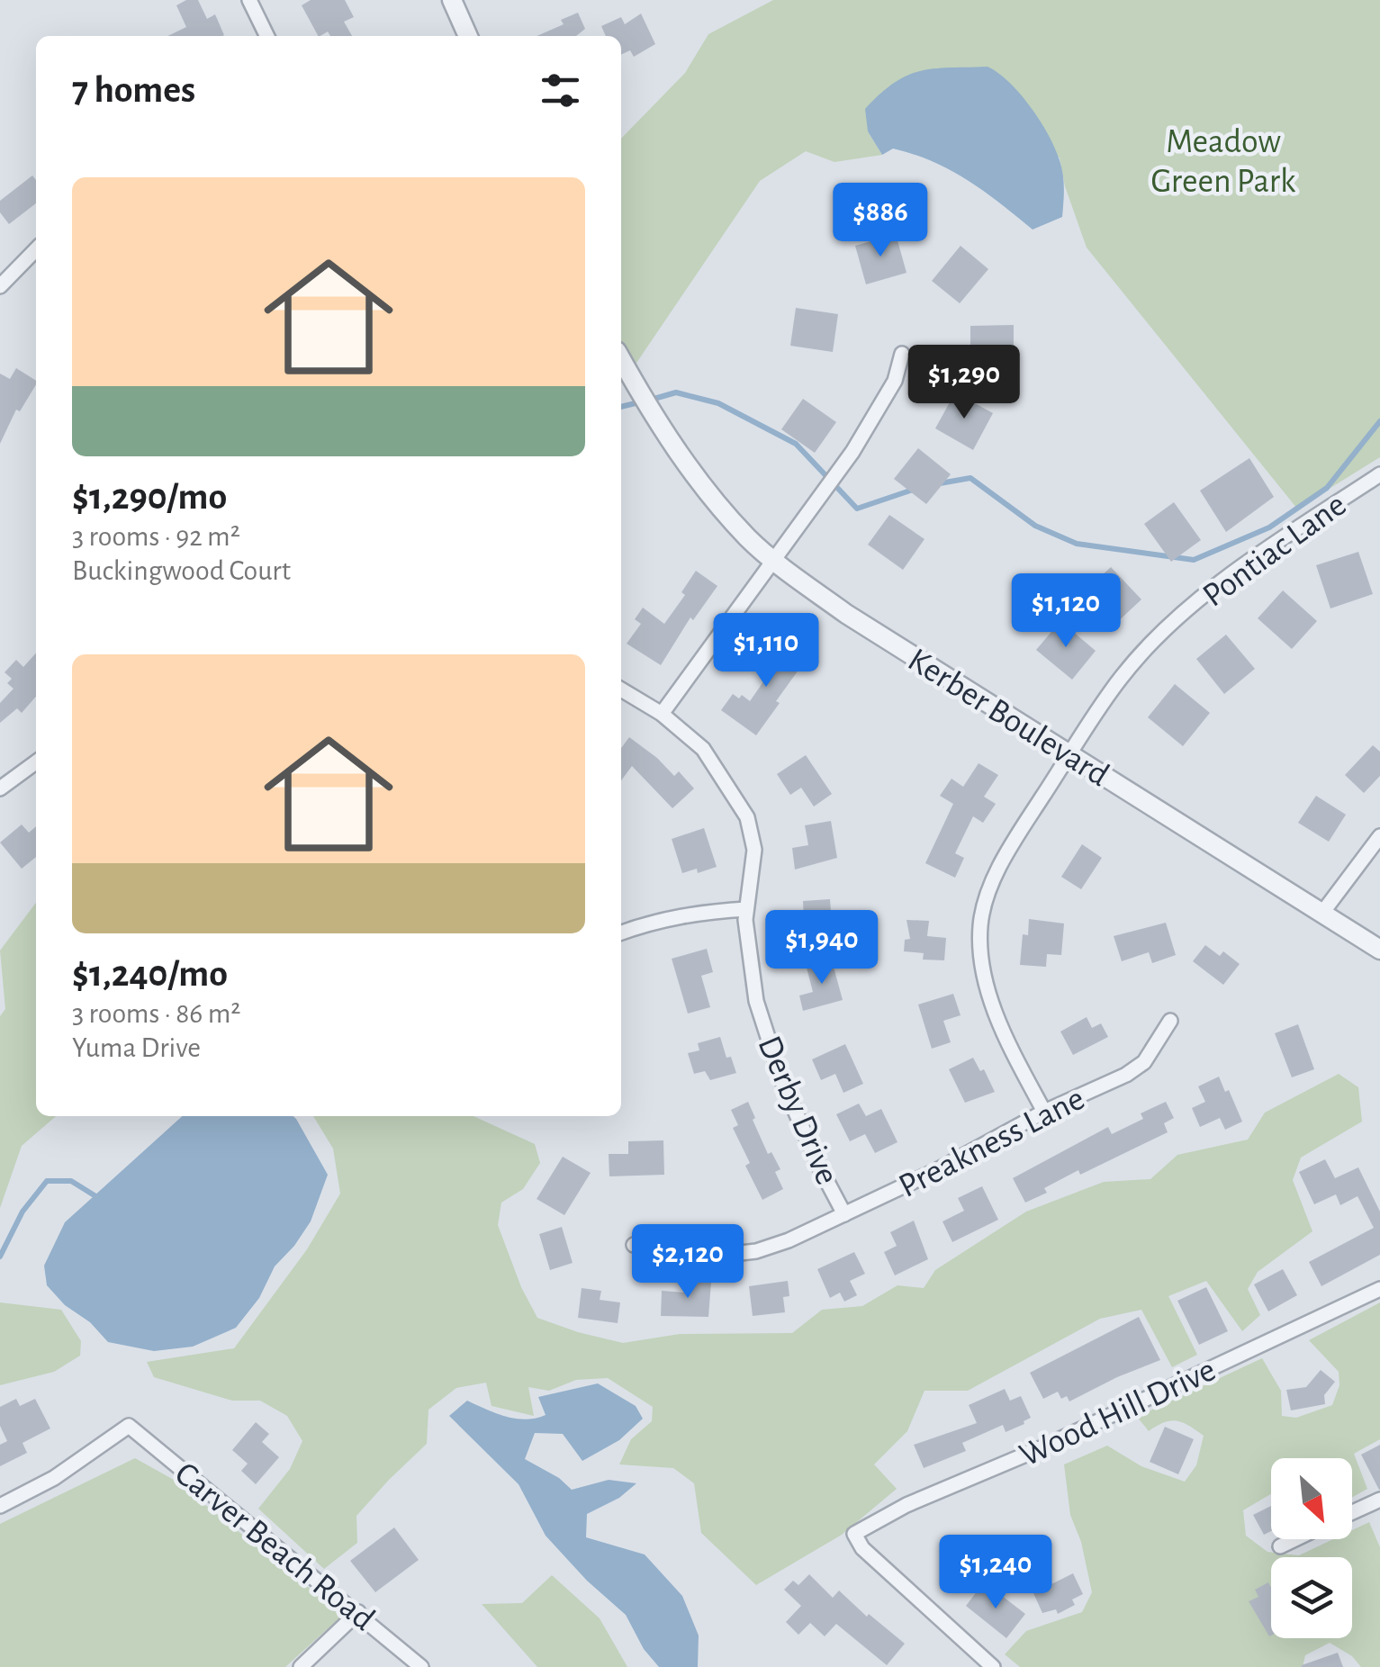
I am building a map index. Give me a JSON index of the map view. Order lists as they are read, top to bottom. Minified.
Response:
{"streets":{"street":["Pontiac Lane","Kerber Boulevard","Derby Drive","Preakness Lane","Wood Hill Drive","Carver Beach Road"]},"crossings":[["Pontiac Lane","Kerber Boulevard"],["Pontiac Lane","Preakness Lane"],["Derby Drive","Preakness Lane"]],"parks":["Meadow Green Park"],"north":"bottom right","page":{"heading":"7 homes","list":[{"name":"$1,290/mo","note":"3 rooms · 92 m² · Buckingwood Court"},{"name":"$1,240/mo","note":"3 rooms · 86 m² · Yuma Drive"}],"price":["$886","$1,290","$1,120","$1,110","$1,940","$2,120","$1,240"]}}
